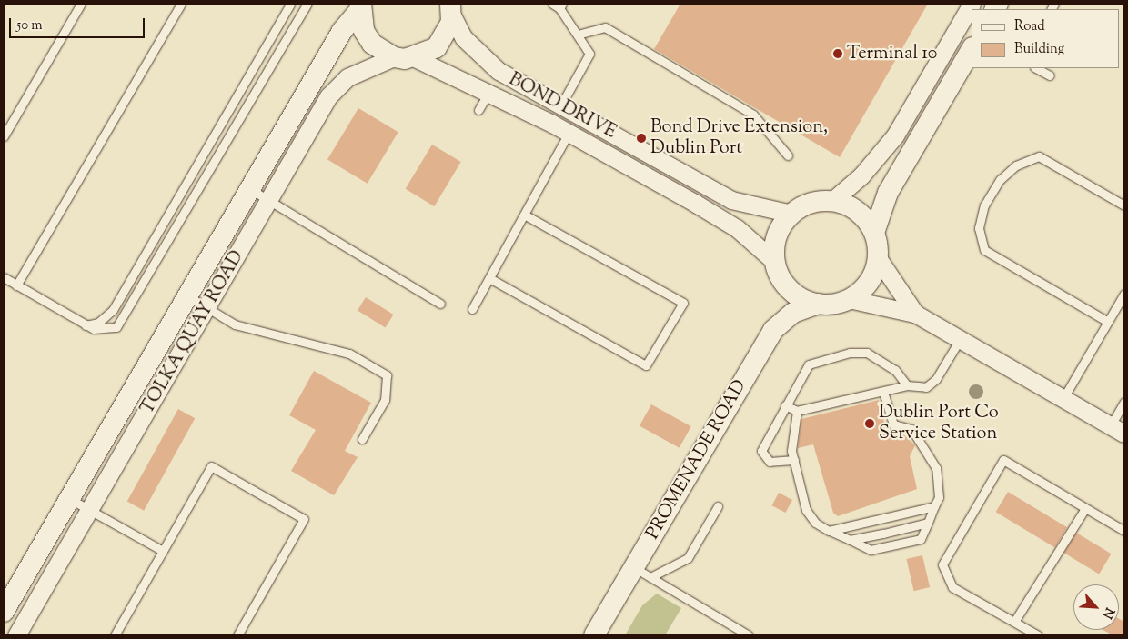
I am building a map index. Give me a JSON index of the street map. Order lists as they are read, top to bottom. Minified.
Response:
{"streets":{"street":["BOND DRIVE","TOLKA QUAY ROAD","PROMENADE ROAD"]},"crossings":[["BOND DRIVE","PROMENADE ROAD"]],"places":["Terminal 10","Bond Drive Extension, Dublin Port","Dublin Port Co Service Station"],"legend":["Road","Building"],"scale_bar":"50 m","north":"bottom right"}
